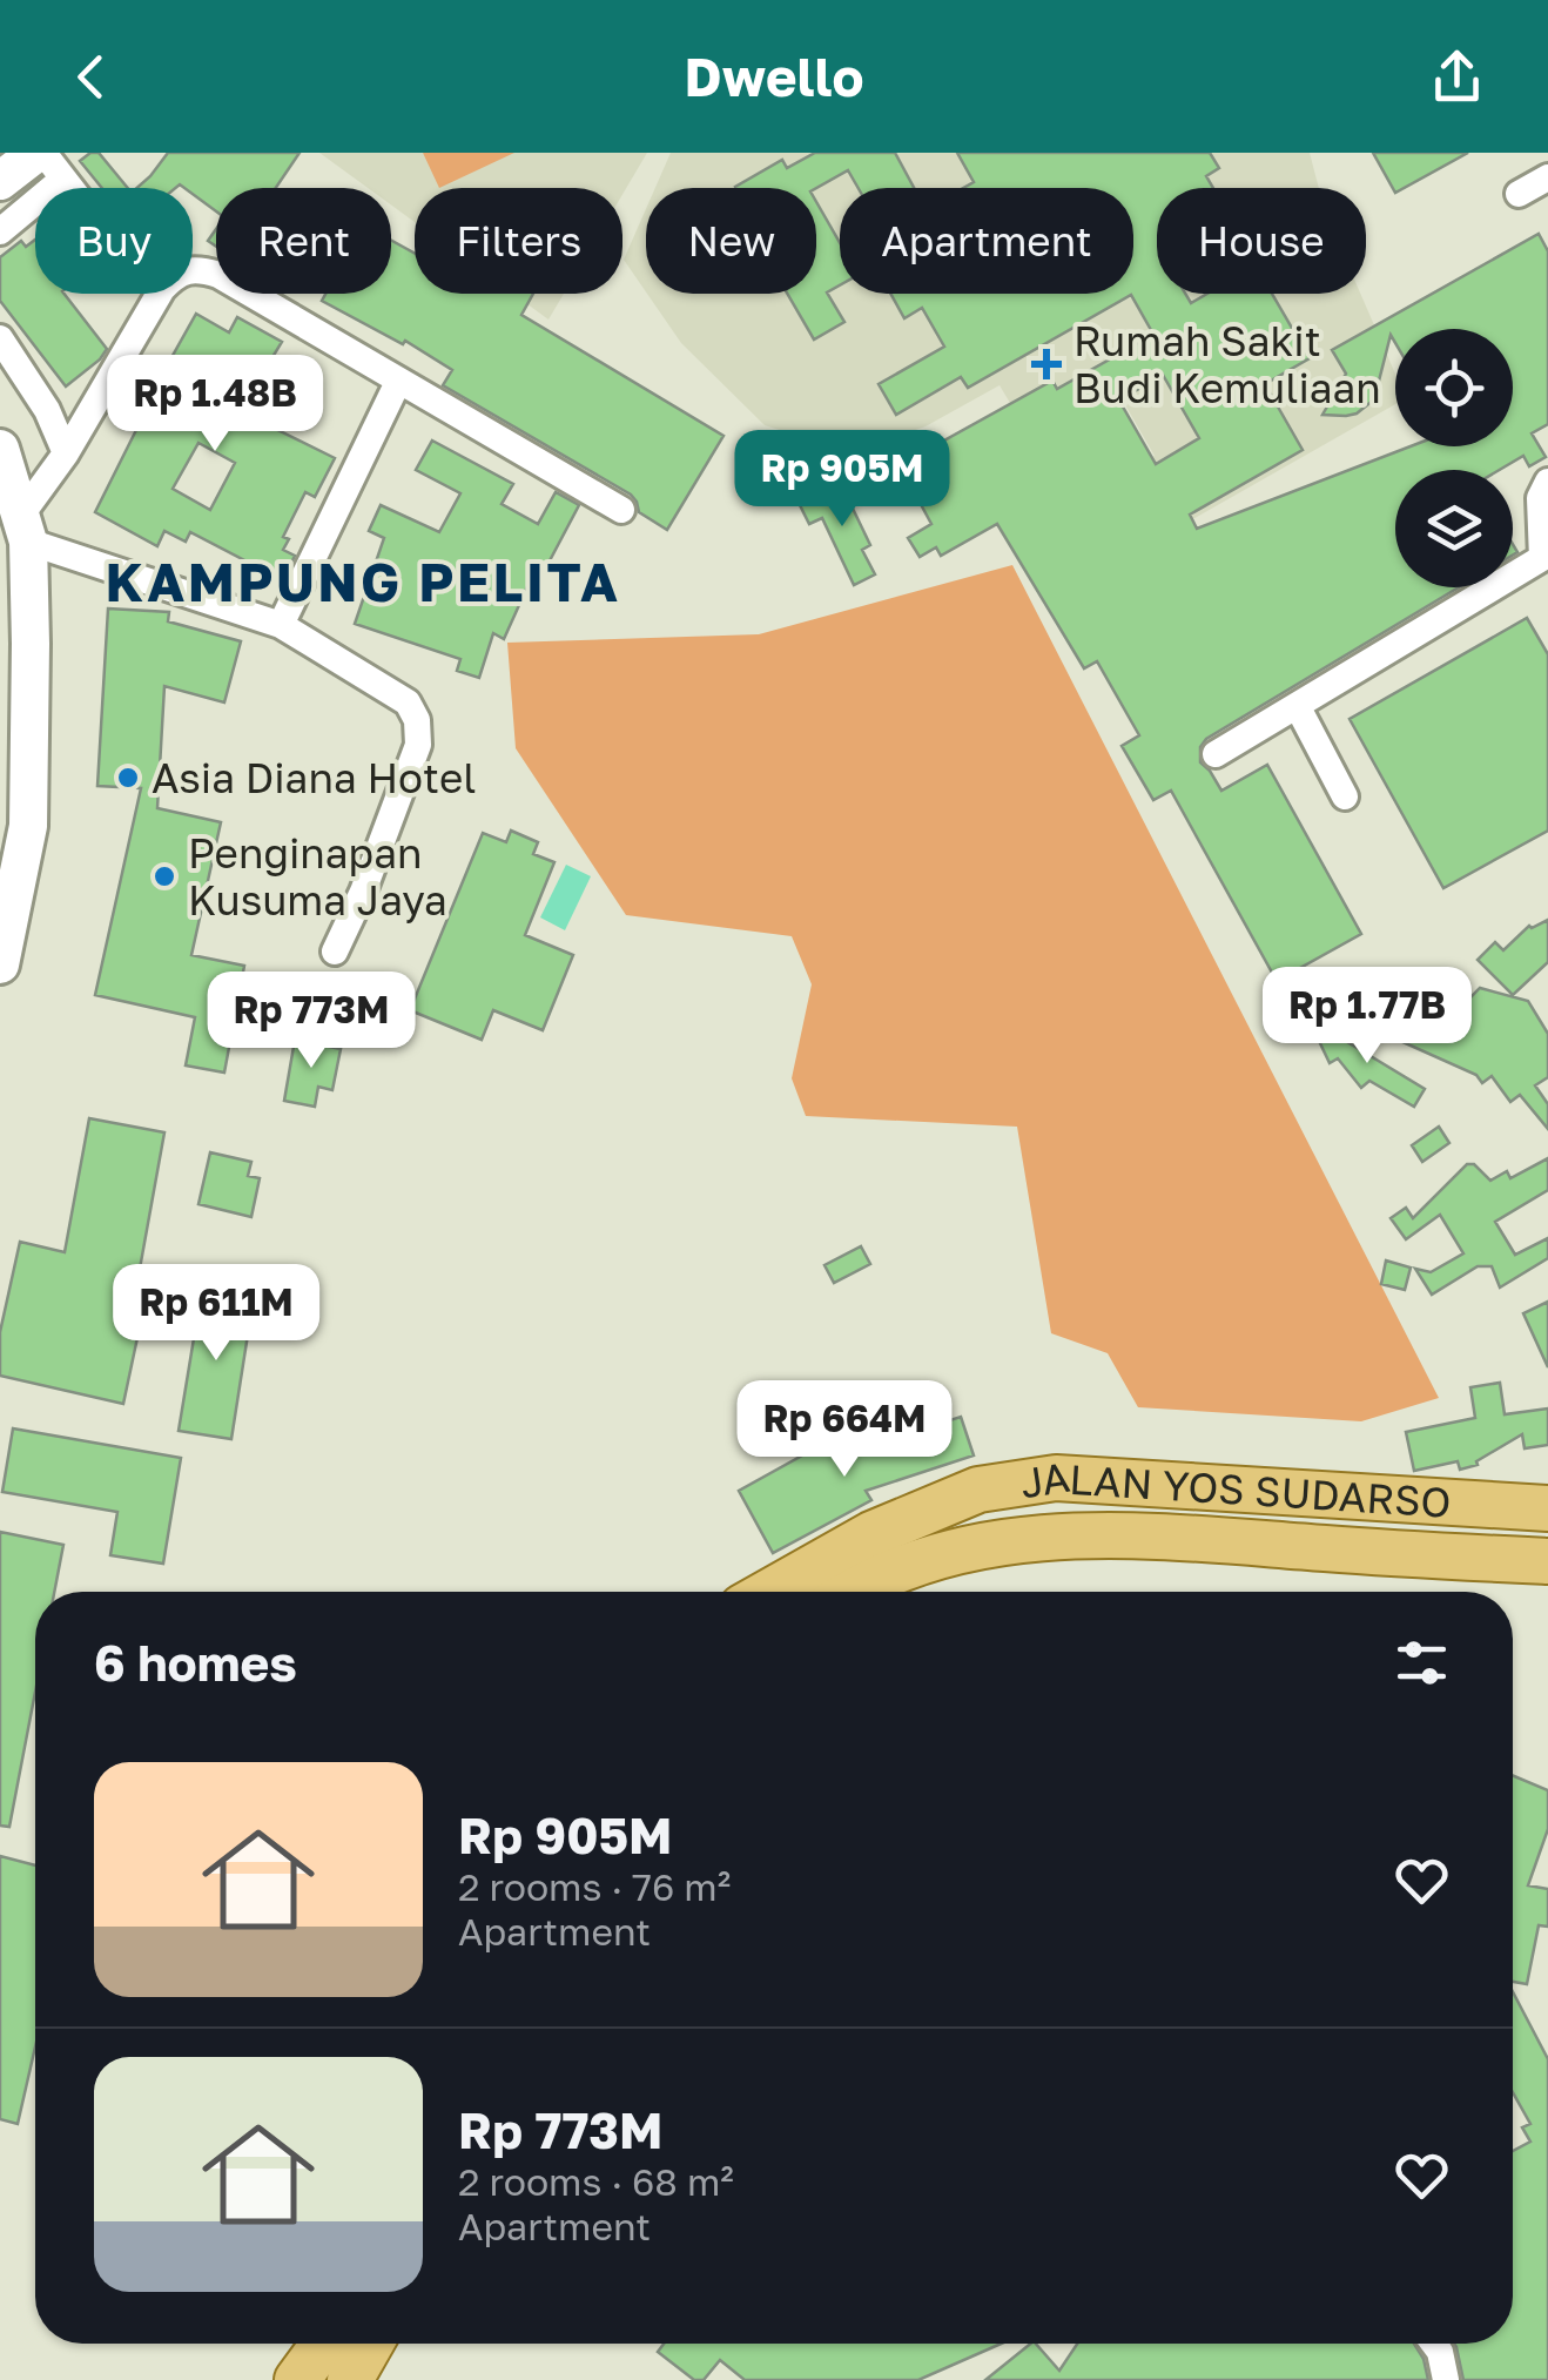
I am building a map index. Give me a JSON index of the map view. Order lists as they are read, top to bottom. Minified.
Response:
{"streets":{"main road":["JALAN YOS SUDARSO"]},"districts":["KAMPUNG PELITA"],"places":{"health":["Rumah Sakit Budi Kemuliaan"],"other":["Asia Diana Hotel","Penginapan Kusuma Jaya"]},"page":{"header":"Dwello","chip":["Buy","Rent","Filters","New","Apartment","House"],"price":["Rp 1.48B","Rp 905M","Rp 1.77B","Rp 773M","Rp 611M","Rp 664M"],"heading":"6 homes","list":[{"name":"Rp 905M","note":"2 rooms · 76 m² · Apartment"},{"name":"Rp 773M","note":"2 rooms · 68 m² · Apartment"}]}}
